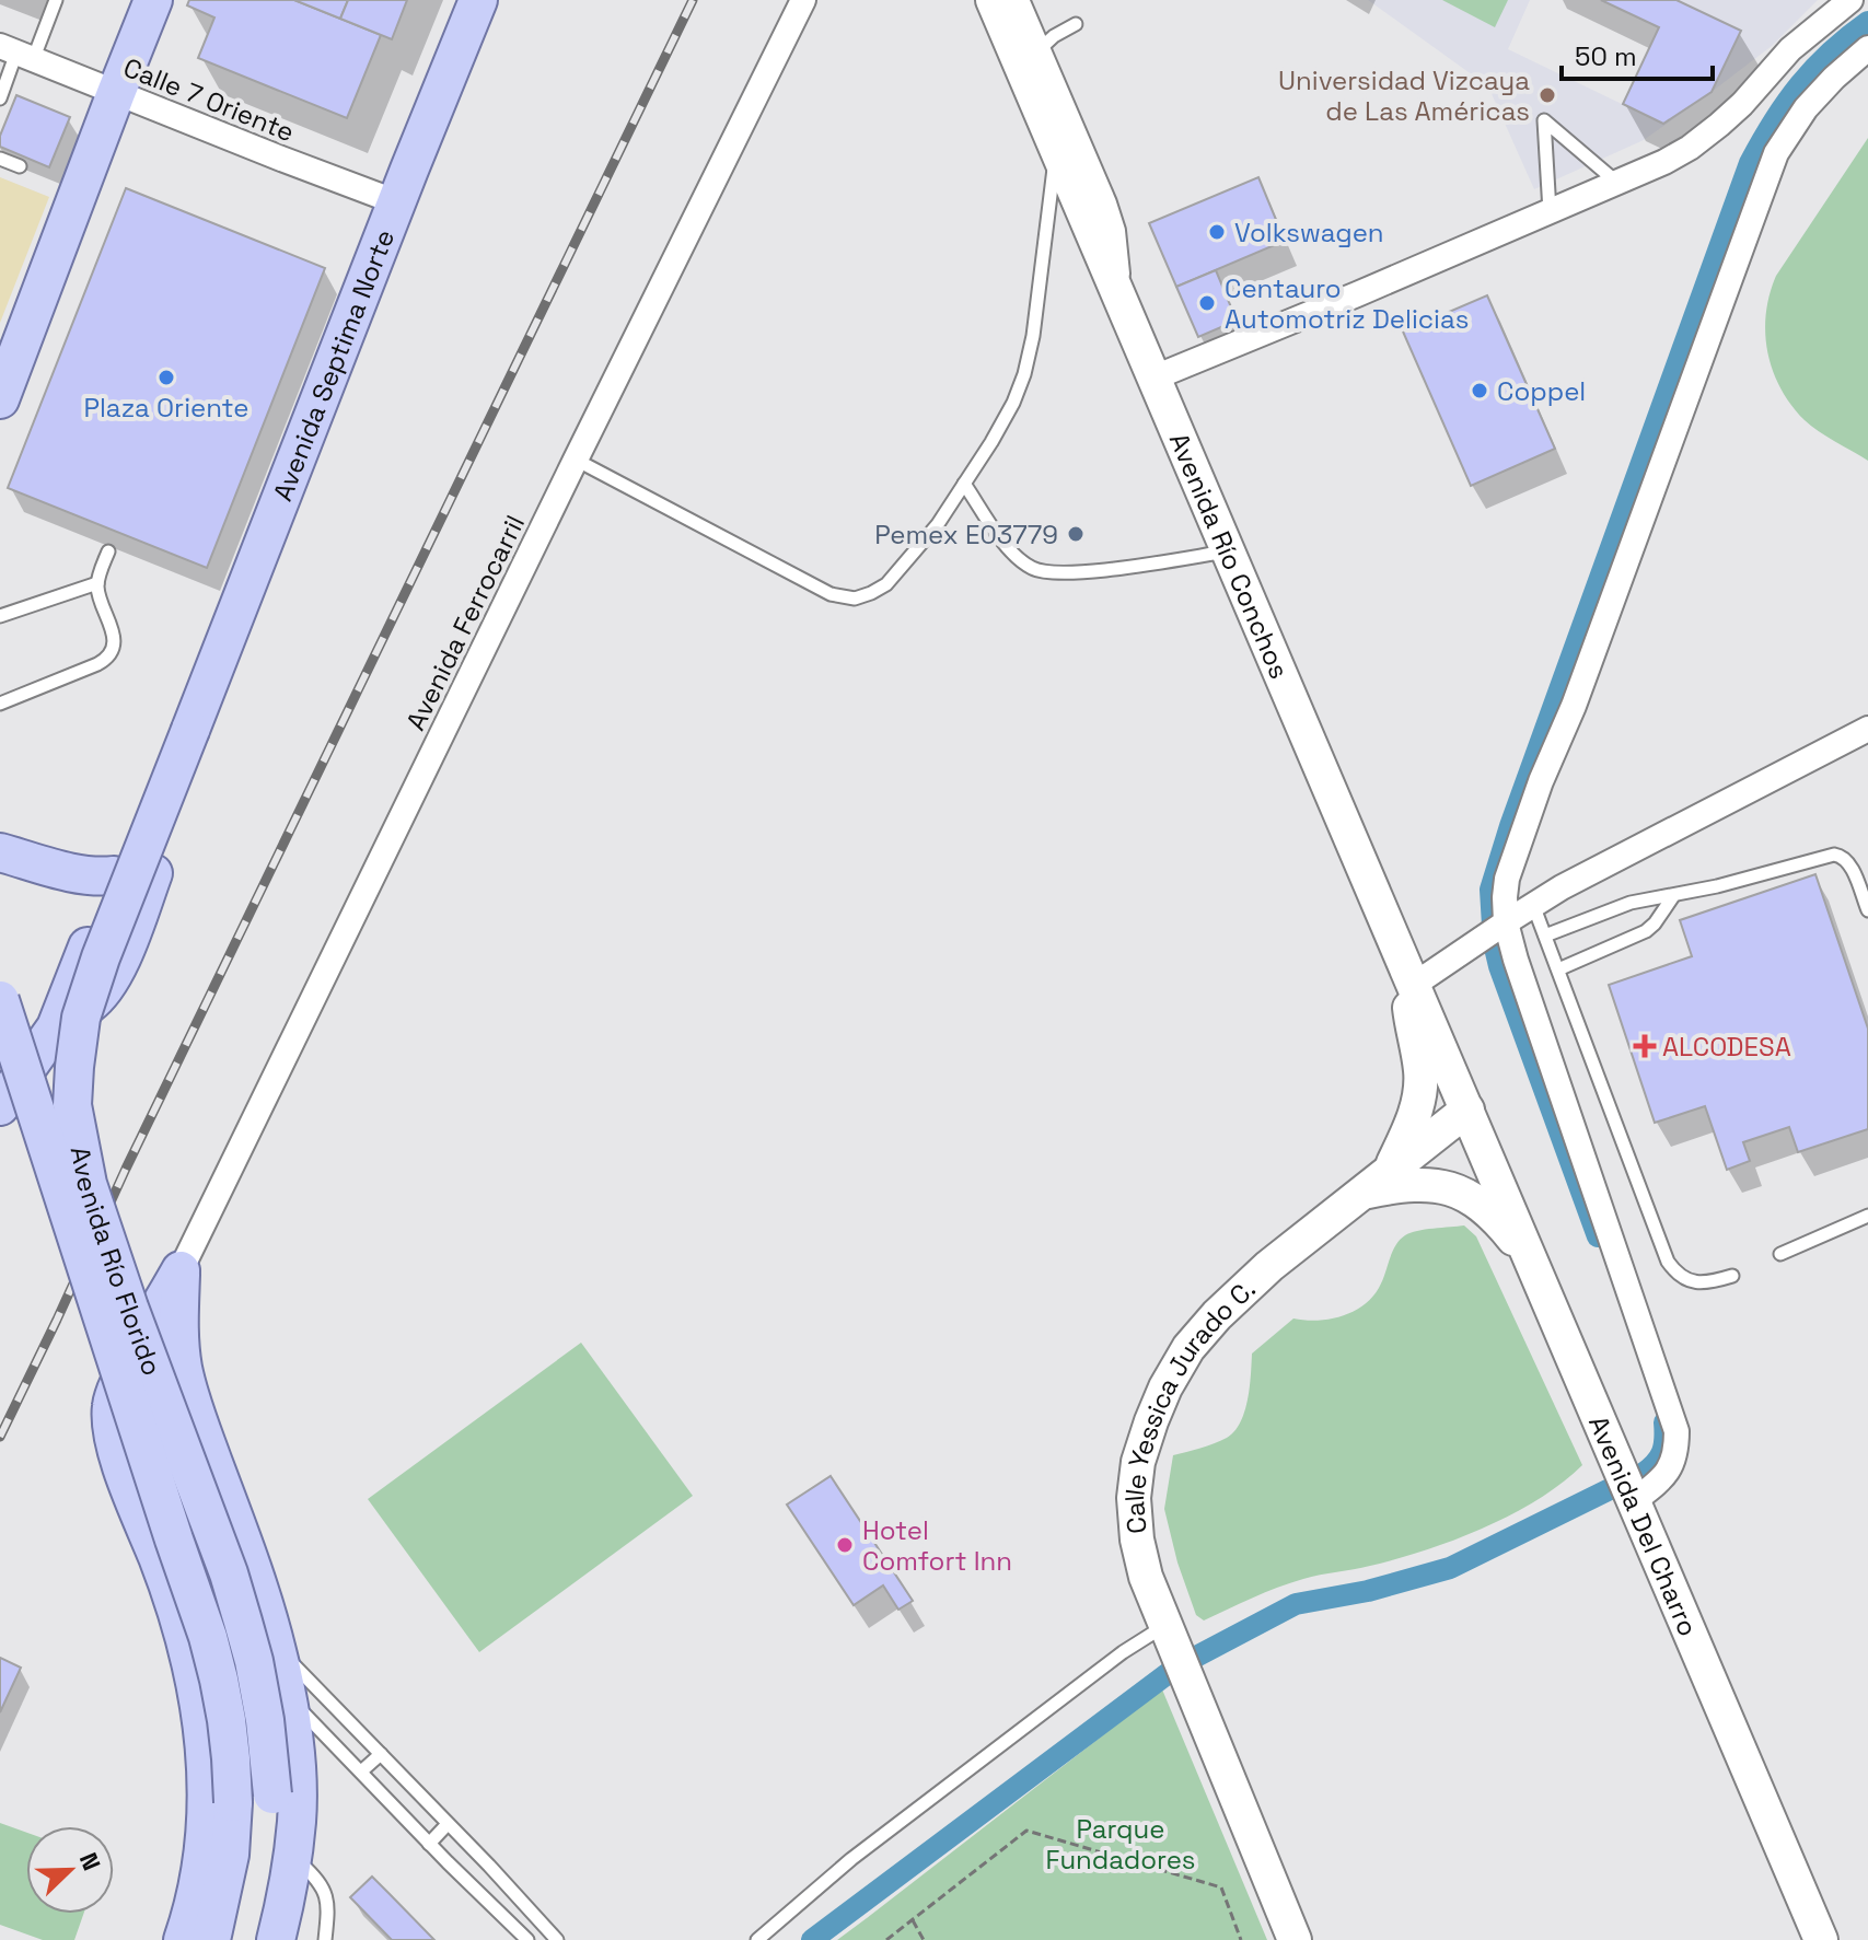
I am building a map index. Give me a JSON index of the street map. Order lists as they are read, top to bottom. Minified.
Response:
{"streets":{"main road":["Avenida Septima Norte","Avenida Río Conchos","Avenida Río Florido","Calle Yessica Jurado C.","Avenida Del Charro"],"street":["Calle 7 Oriente","Avenida Ferrocarril"]},"crossings":[["Calle 7 Oriente","Avenida Septima Norte"],["Avenida Septima Norte","Avenida Río Florido"],["Avenida Río Conchos","Calle Yessica Jurado C."],["Avenida Río Conchos","Avenida Del Charro"],["Calle Yessica Jurado C.","Avenida Del Charro"]],"parks":["Parque Fundadores"],"places":{"other":["Universidad Vizcaya de Las Américas","Volkswagen","Centauro Automotriz Delicias","Plaza Oriente","Coppel","Pemex E03779","Hotel Comfort Inn"],"health":["ALCODESA"]},"scale_bar":"50 m","north":"top right"}
